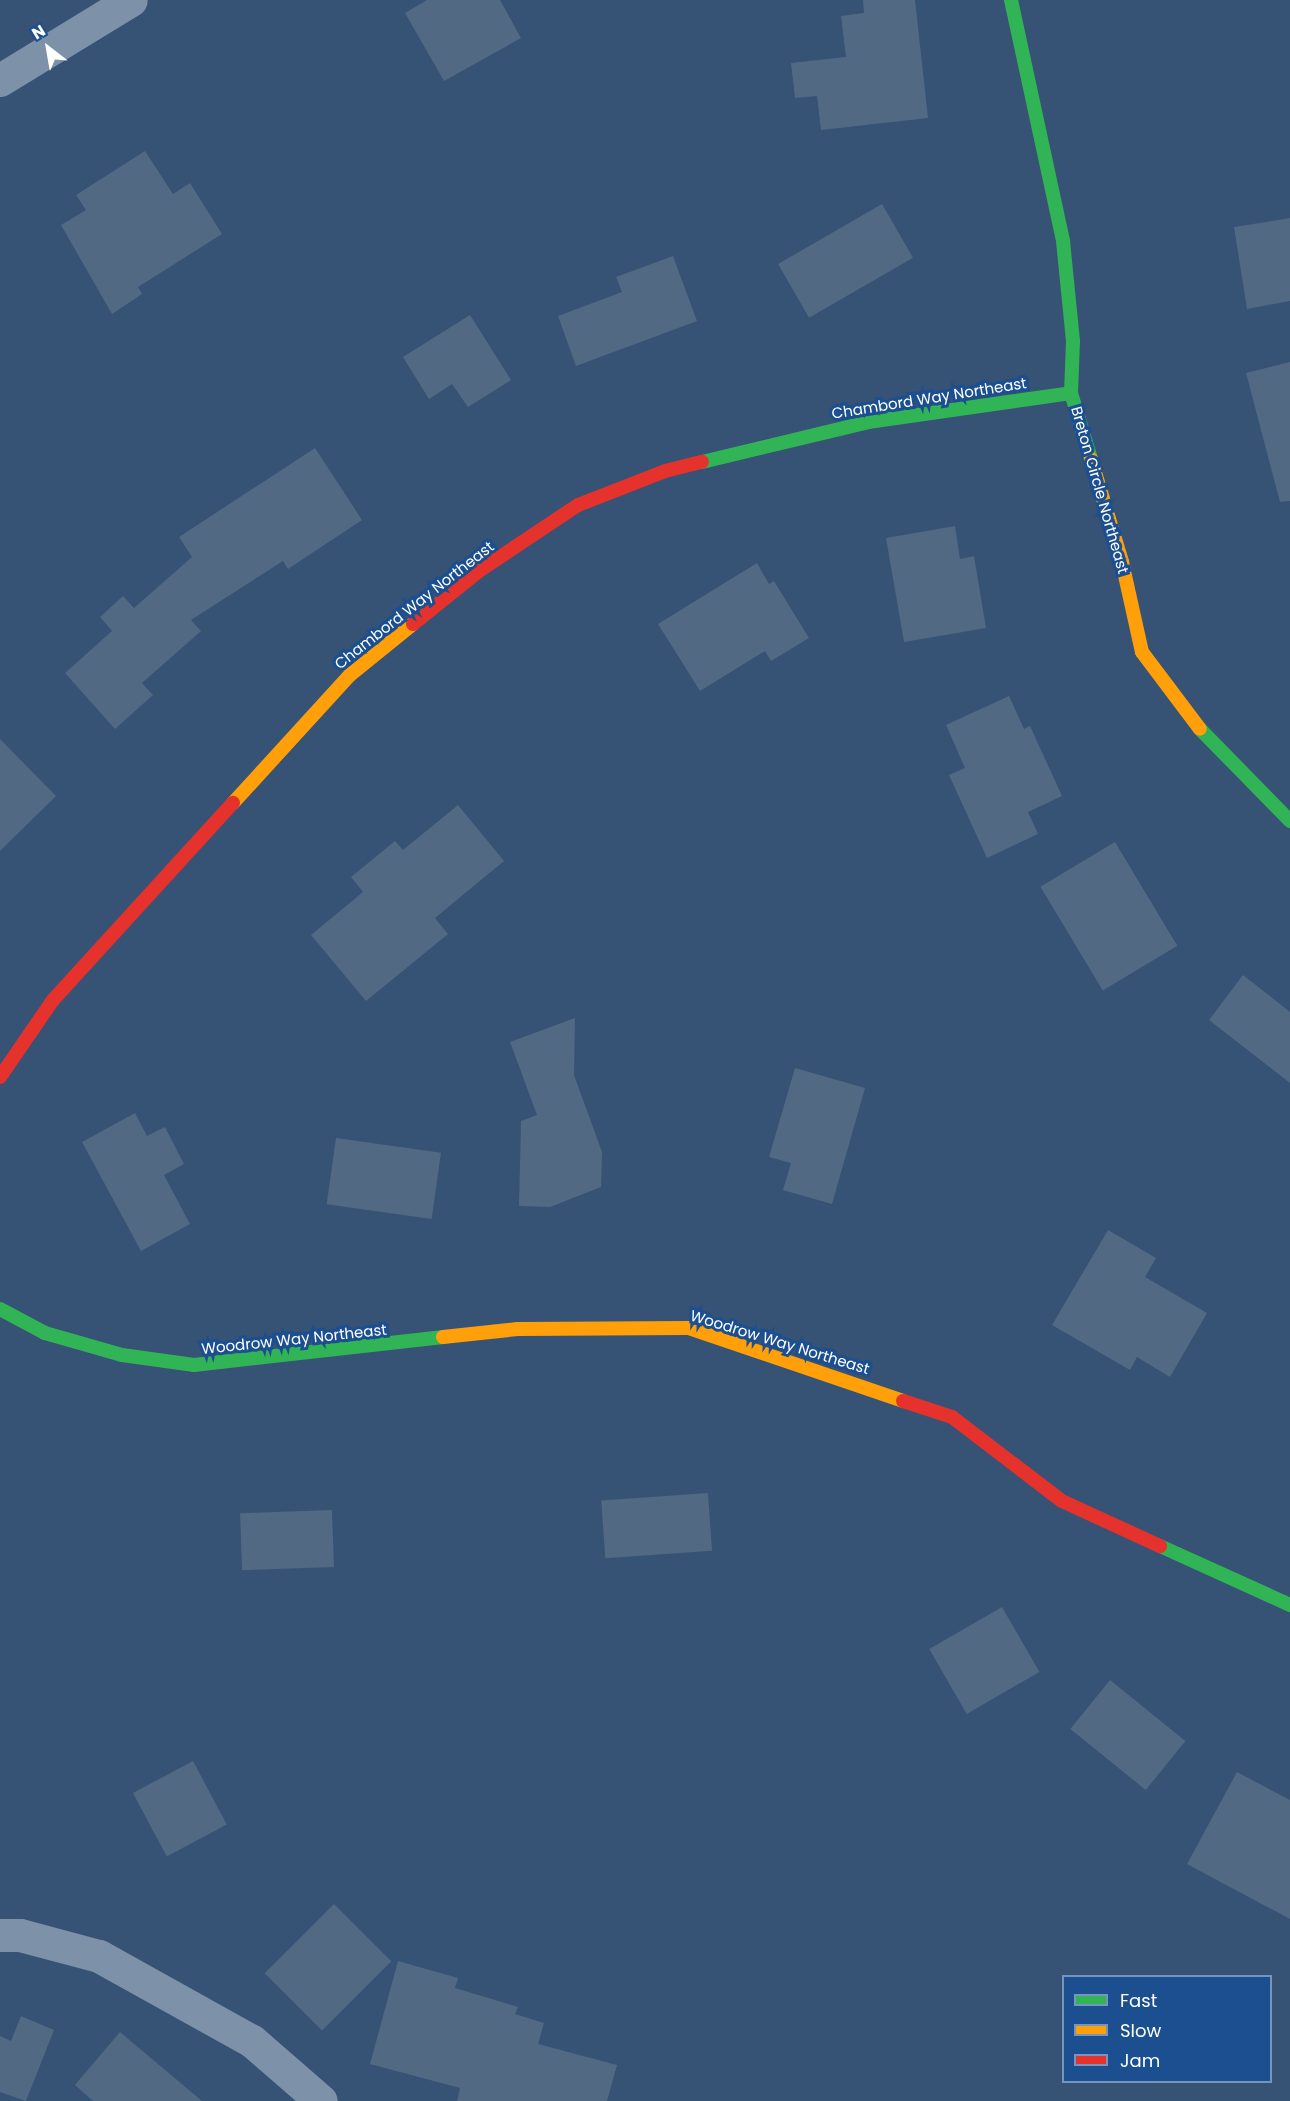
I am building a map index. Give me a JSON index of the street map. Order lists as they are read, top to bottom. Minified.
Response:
{"streets":{"street":["Chambord Way Northeast","Breton Circle Northeast","Woodrow Way Northeast"]},"crossings":[["Chambord Way Northeast","Breton Circle Northeast"]],"legend":["Fast","Slow","Jam"],"north":"top left"}
